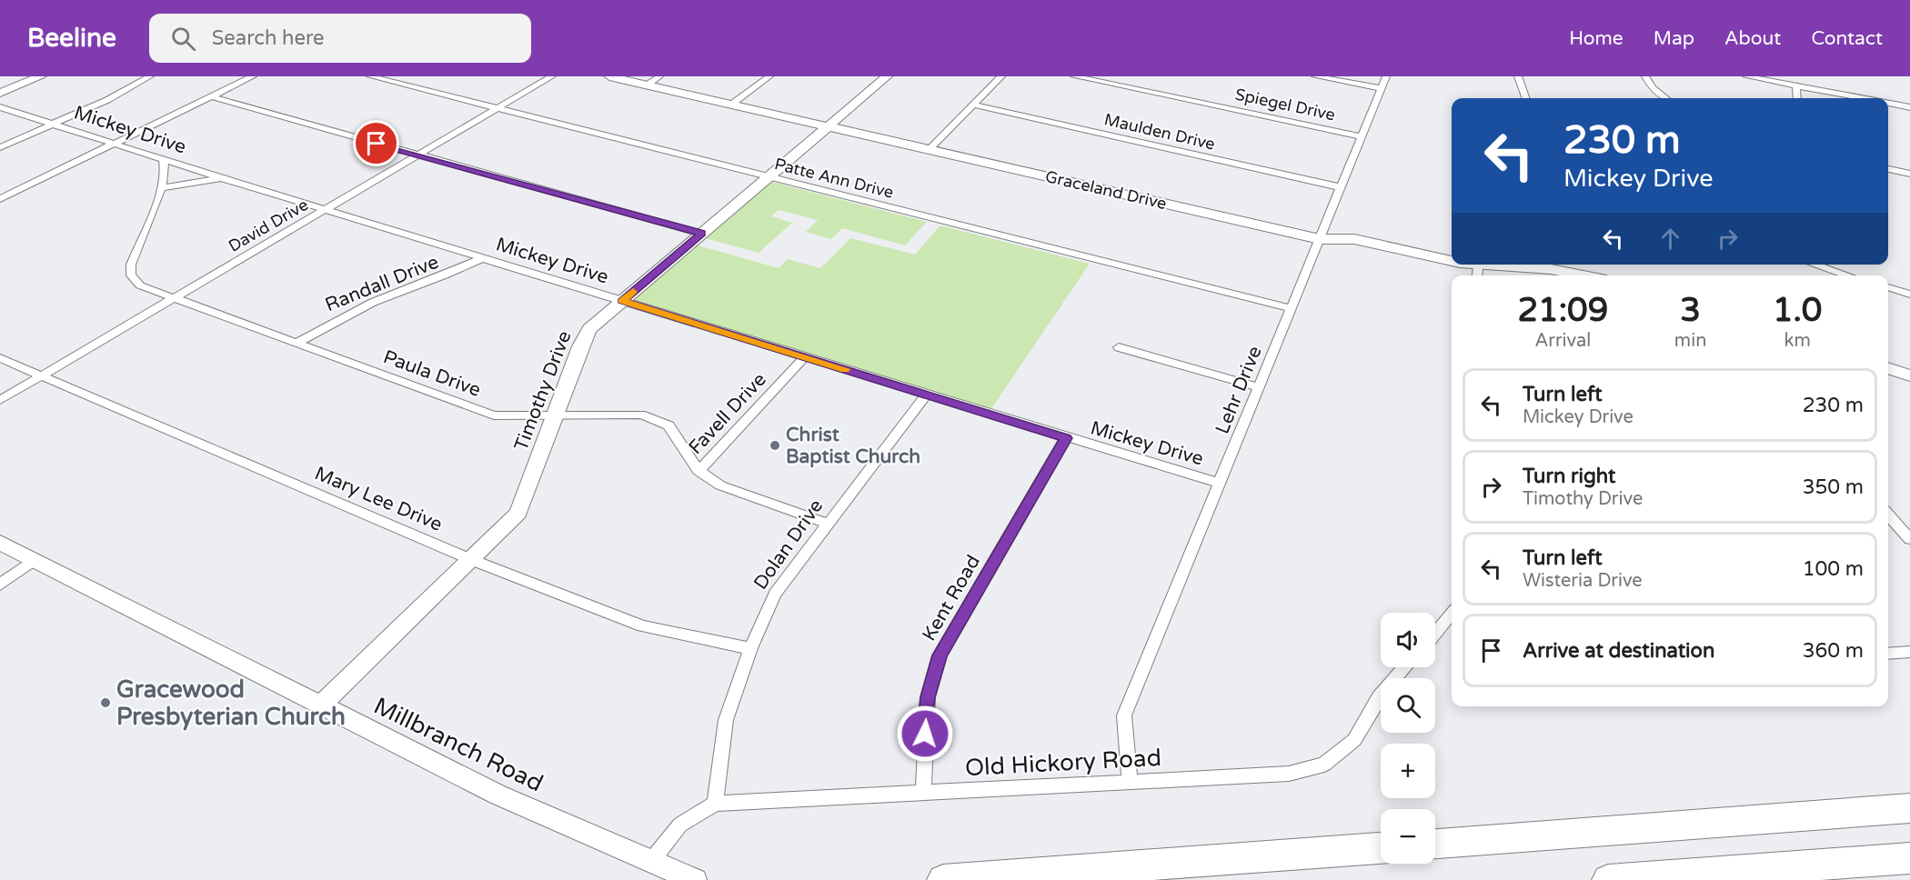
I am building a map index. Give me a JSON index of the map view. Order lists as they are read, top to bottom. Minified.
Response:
{"streets":{"street":["Spiegel Drive","Mickey Drive","Maulden Drive","Patte Ann Drive","Graceland Drive","David Drive","Randall Drive","Paula Drive","Lehr Drive","Timothy Drive","Favell Drive","Mary Lee Drive","Dolan Drive","Kent Road","Millbranch Road","Old Hickory Road"]},"crossings":[["Spiegel Drive","Lehr Drive"],["Mickey Drive","David Drive"],["Mickey Drive","Randall Drive"],["Mickey Drive","Paula Drive"],["Mickey Drive","Lehr Drive"],["Mickey Drive","Timothy Drive"],["Mickey Drive","Favell Drive"],["Mickey Drive","Dolan Drive"],["Mickey Drive","Kent Road"],["Maulden Drive","Lehr Drive"],["Patte Ann Drive","David Drive"],["Patte Ann Drive","Lehr Drive"],["Patte Ann Drive","Timothy Drive"],["Graceland Drive","Lehr Drive"],["Graceland Drive","Timothy Drive"],["David Drive","Paula Drive"],["David Drive","Mary Lee Drive"],["Randall Drive","Paula Drive"],["Paula Drive","Timothy Drive"],["Paula Drive","Favell Drive"],["Paula Drive","Dolan Drive"],["Lehr Drive","Old Hickory Road"],["Timothy Drive","Mary Lee Drive"],["Timothy Drive","Millbranch Road"],["Mary Lee Drive","Dolan Drive"],["Dolan Drive","Old Hickory Road"],["Kent Road","Old Hickory Road"],["Millbranch Road","Old Hickory Road"]],"places":["Christ Baptist Church","Gracewood Presbyterian Church"],"page":{"header":"Beeline","search":"Search here","nav":["Home","Map","About","Contact"],"turn":["230 m","Mickey Drive"],"eta":["21:09","Arrival","3","min","1.0","km"],"list":[{"name":"Turn left","note":"Mickey Drive","value":"230 m"},{"name":"Turn right","note":"Timothy Drive","value":"350 m"},{"name":"Turn left","note":"Wisteria Drive","value":"100 m"},{"name":"Arrive at destination","value":"360 m"}],"map_buttons":["+","−"]}}
